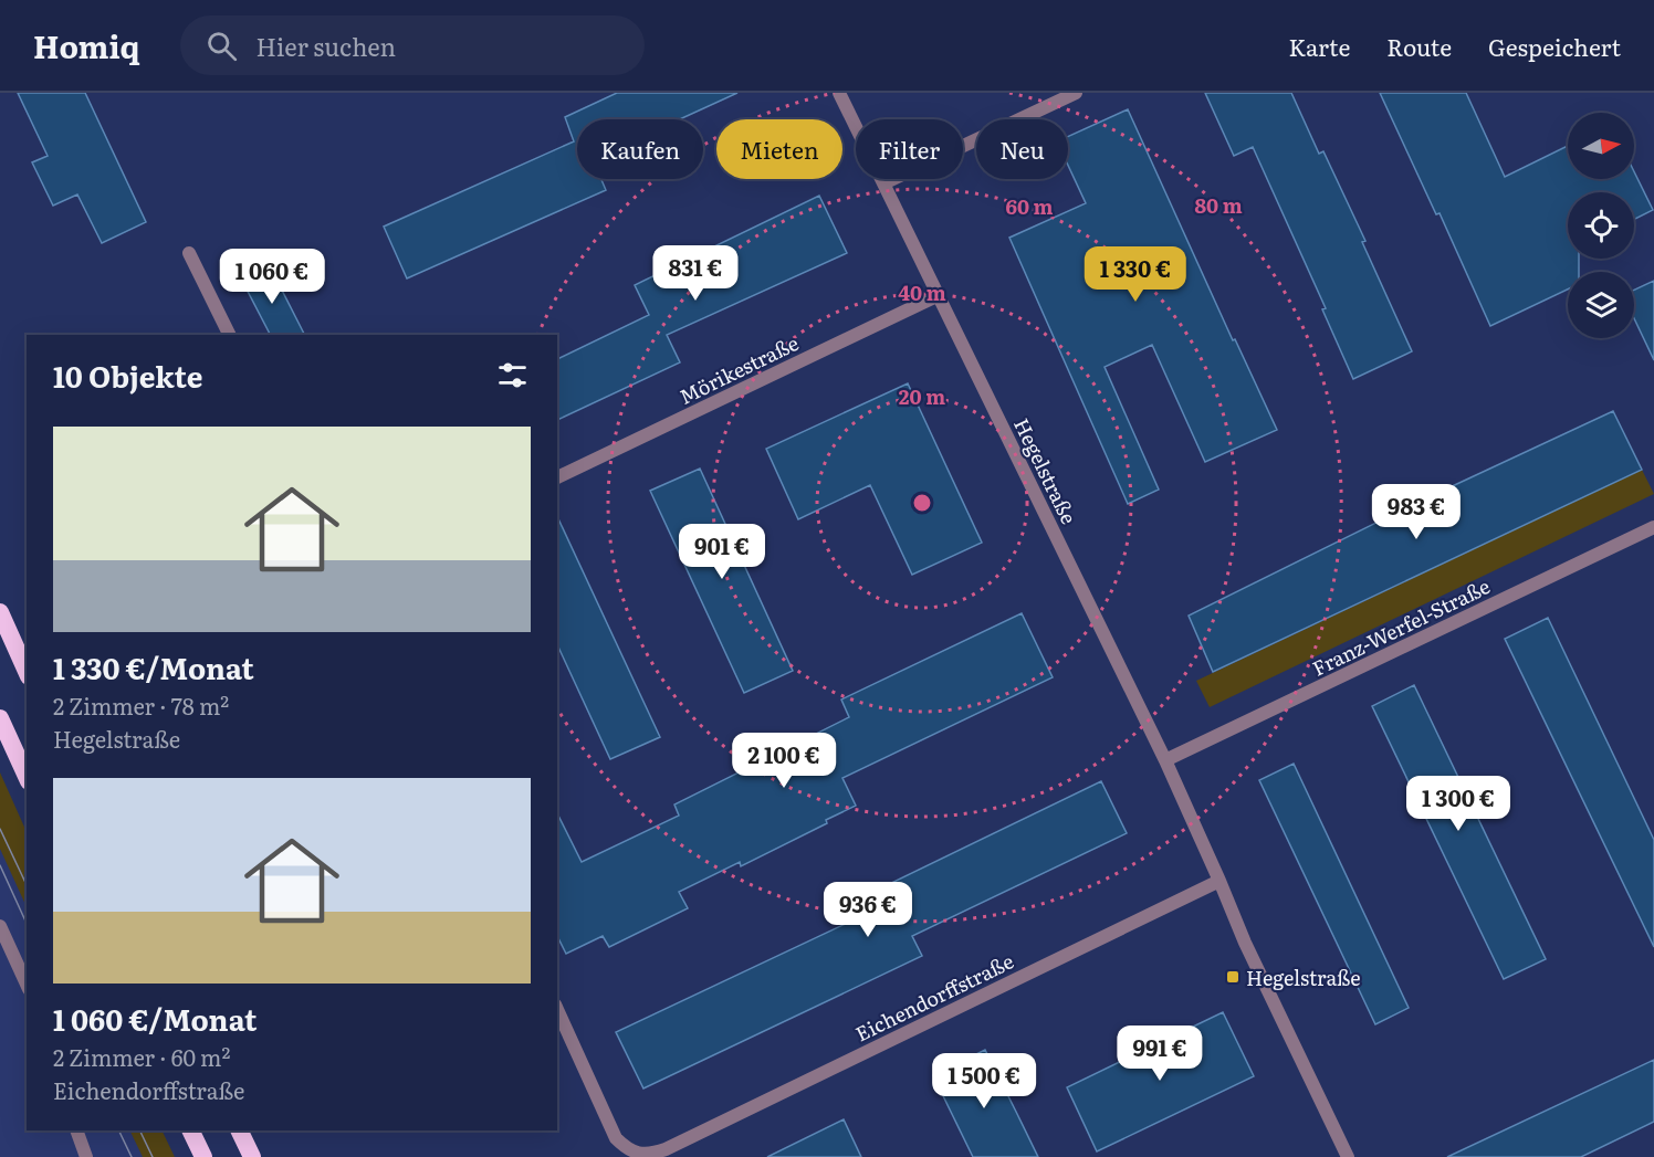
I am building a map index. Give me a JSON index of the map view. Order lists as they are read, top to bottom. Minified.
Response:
{"streets":{"street":["Mörikestraße","Hegelstraße","Franz-Werfel-Straße","Eichendorffstraße"]},"crossings":[["Mörikestraße","Hegelstraße"],["Hegelstraße","Franz-Werfel-Straße"],["Hegelstraße","Eichendorffstraße"]],"places":{"transit":["Hegelstraße"]},"north":"right","page":{"header":"Homiq","search":"Hier suchen","nav":["Karte","Route","Gespeichert"],"chip":["Kaufen","Mieten","Filter","Neu"],"price":["831 €","1 330 €","1 060 €","983 €","901 €","2 100 €","1 300 €","936 €","991 €","1 500 €"],"heading":"10 Objekte","list":[{"name":"1 330 €/Monat","note":"2 Zimmer · 78 m² · Hegelstraße"},{"name":"1 060 €/Monat","note":"2 Zimmer · 60 m² · Eichendorffstraße"}]},"rings":["80 m","60 m","40 m","20 m"]}
